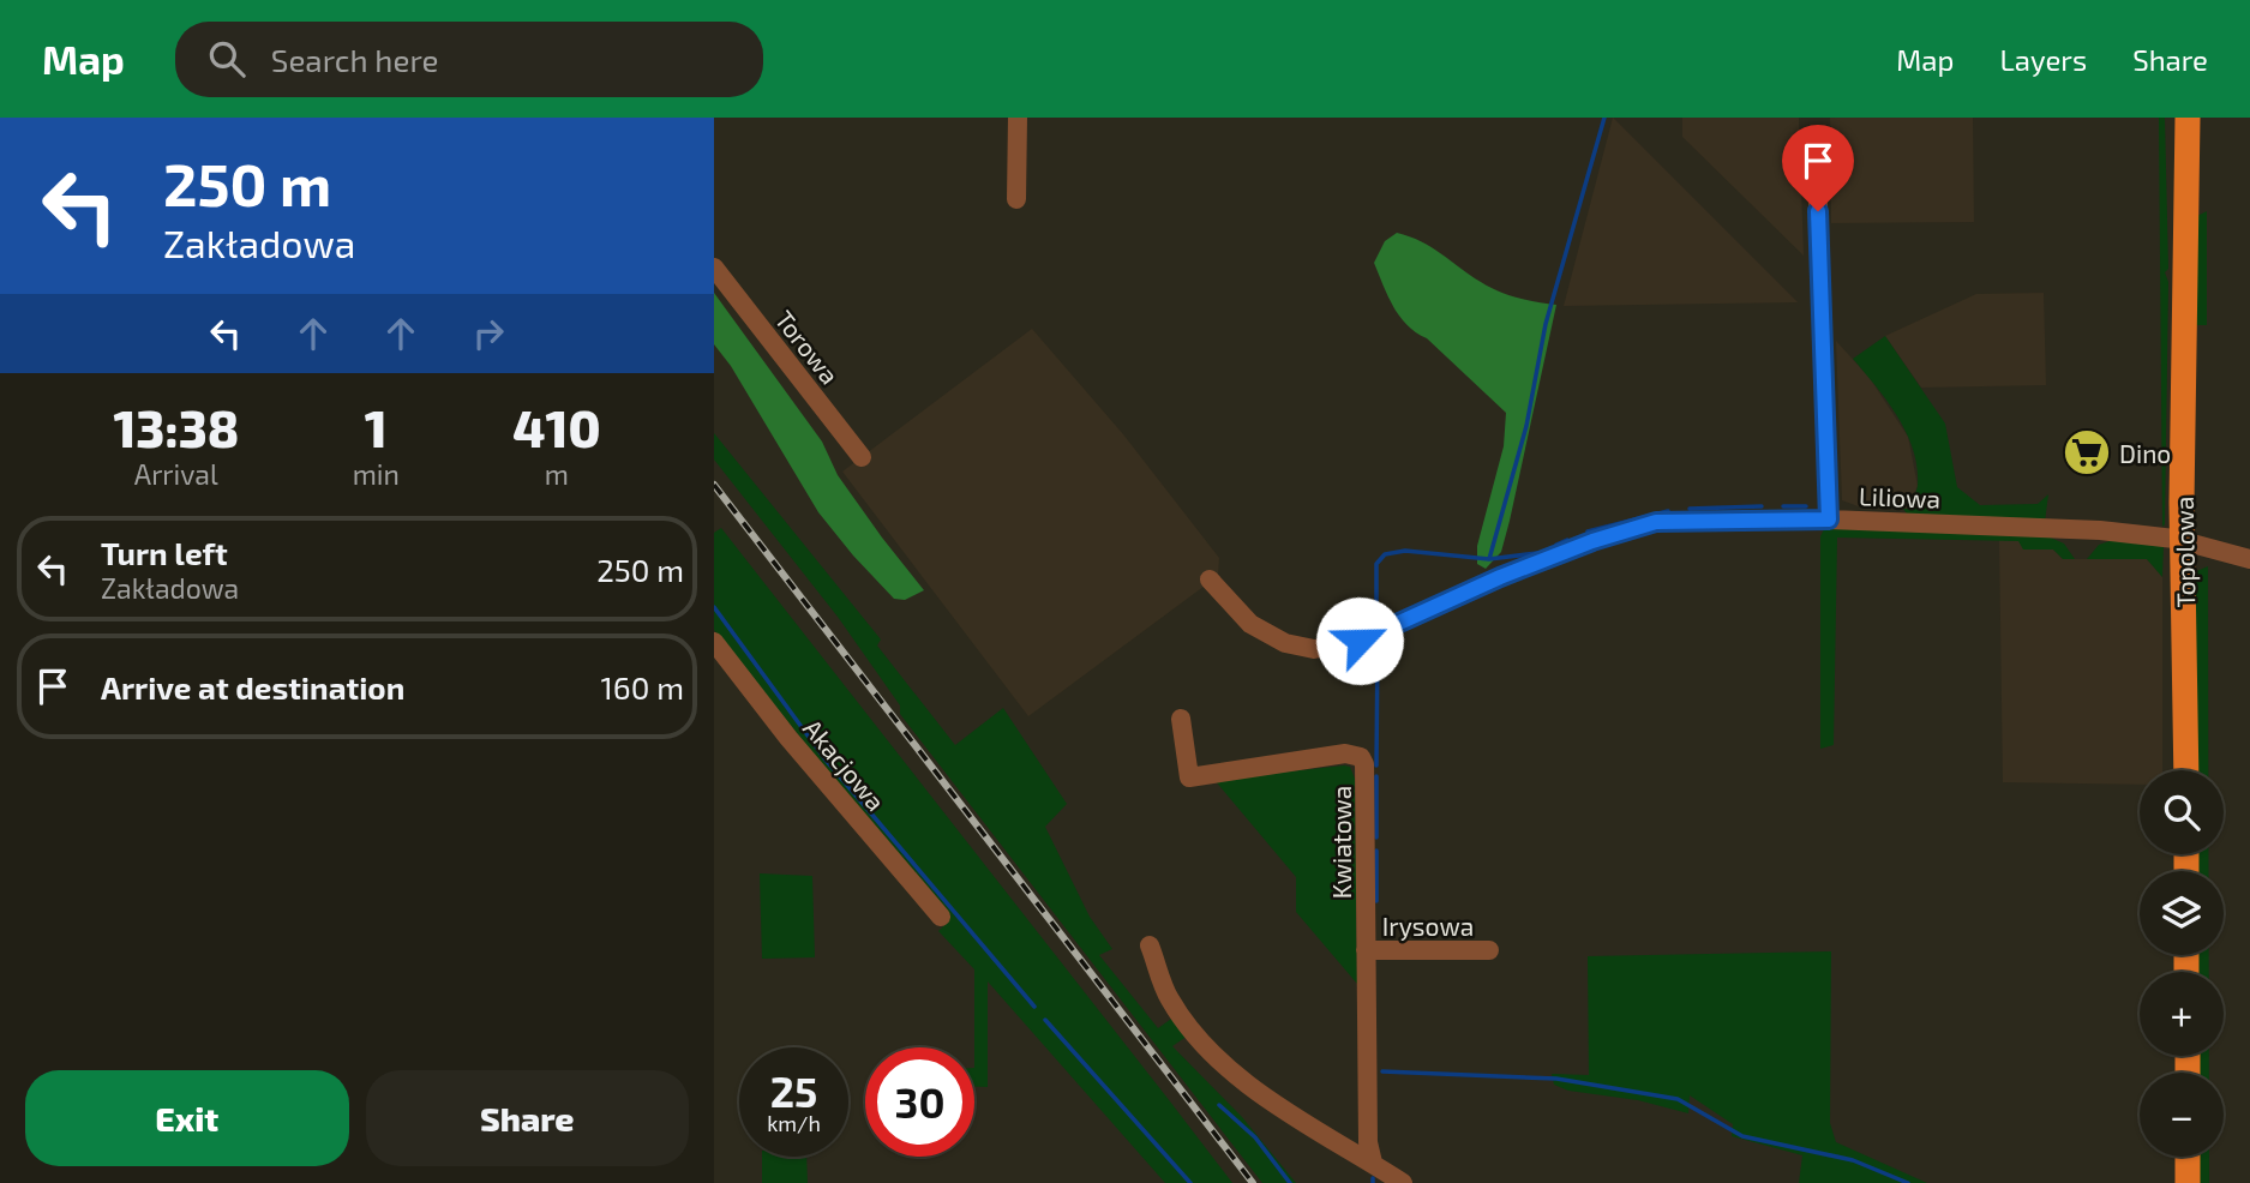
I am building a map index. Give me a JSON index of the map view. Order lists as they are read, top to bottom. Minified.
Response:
{"streets":{"main road":["Topolowa"],"street":["Torowa","Liliowa","Akacjowa","Kwiatowa","Irysowa"]},"crossings":[["Liliowa","Topolowa"],["Kwiatowa","Irysowa"]],"places":{"supermarket":["Dino"]},"page":{"header":"Map","search":"Search here","nav":["Map","Layers","Share"],"turn":["250 m","Zakładowa"],"eta":["13:38","Arrival","1","min","410","m"],"list":[{"name":"Turn left","note":"Zakładowa","value":"250 m"},{"name":"Arrive at destination","value":"160 m"}],"map_buttons":["+","−"],"speed":"25 km/h","limit":"30","buttons":["Exit","Share"]}}
